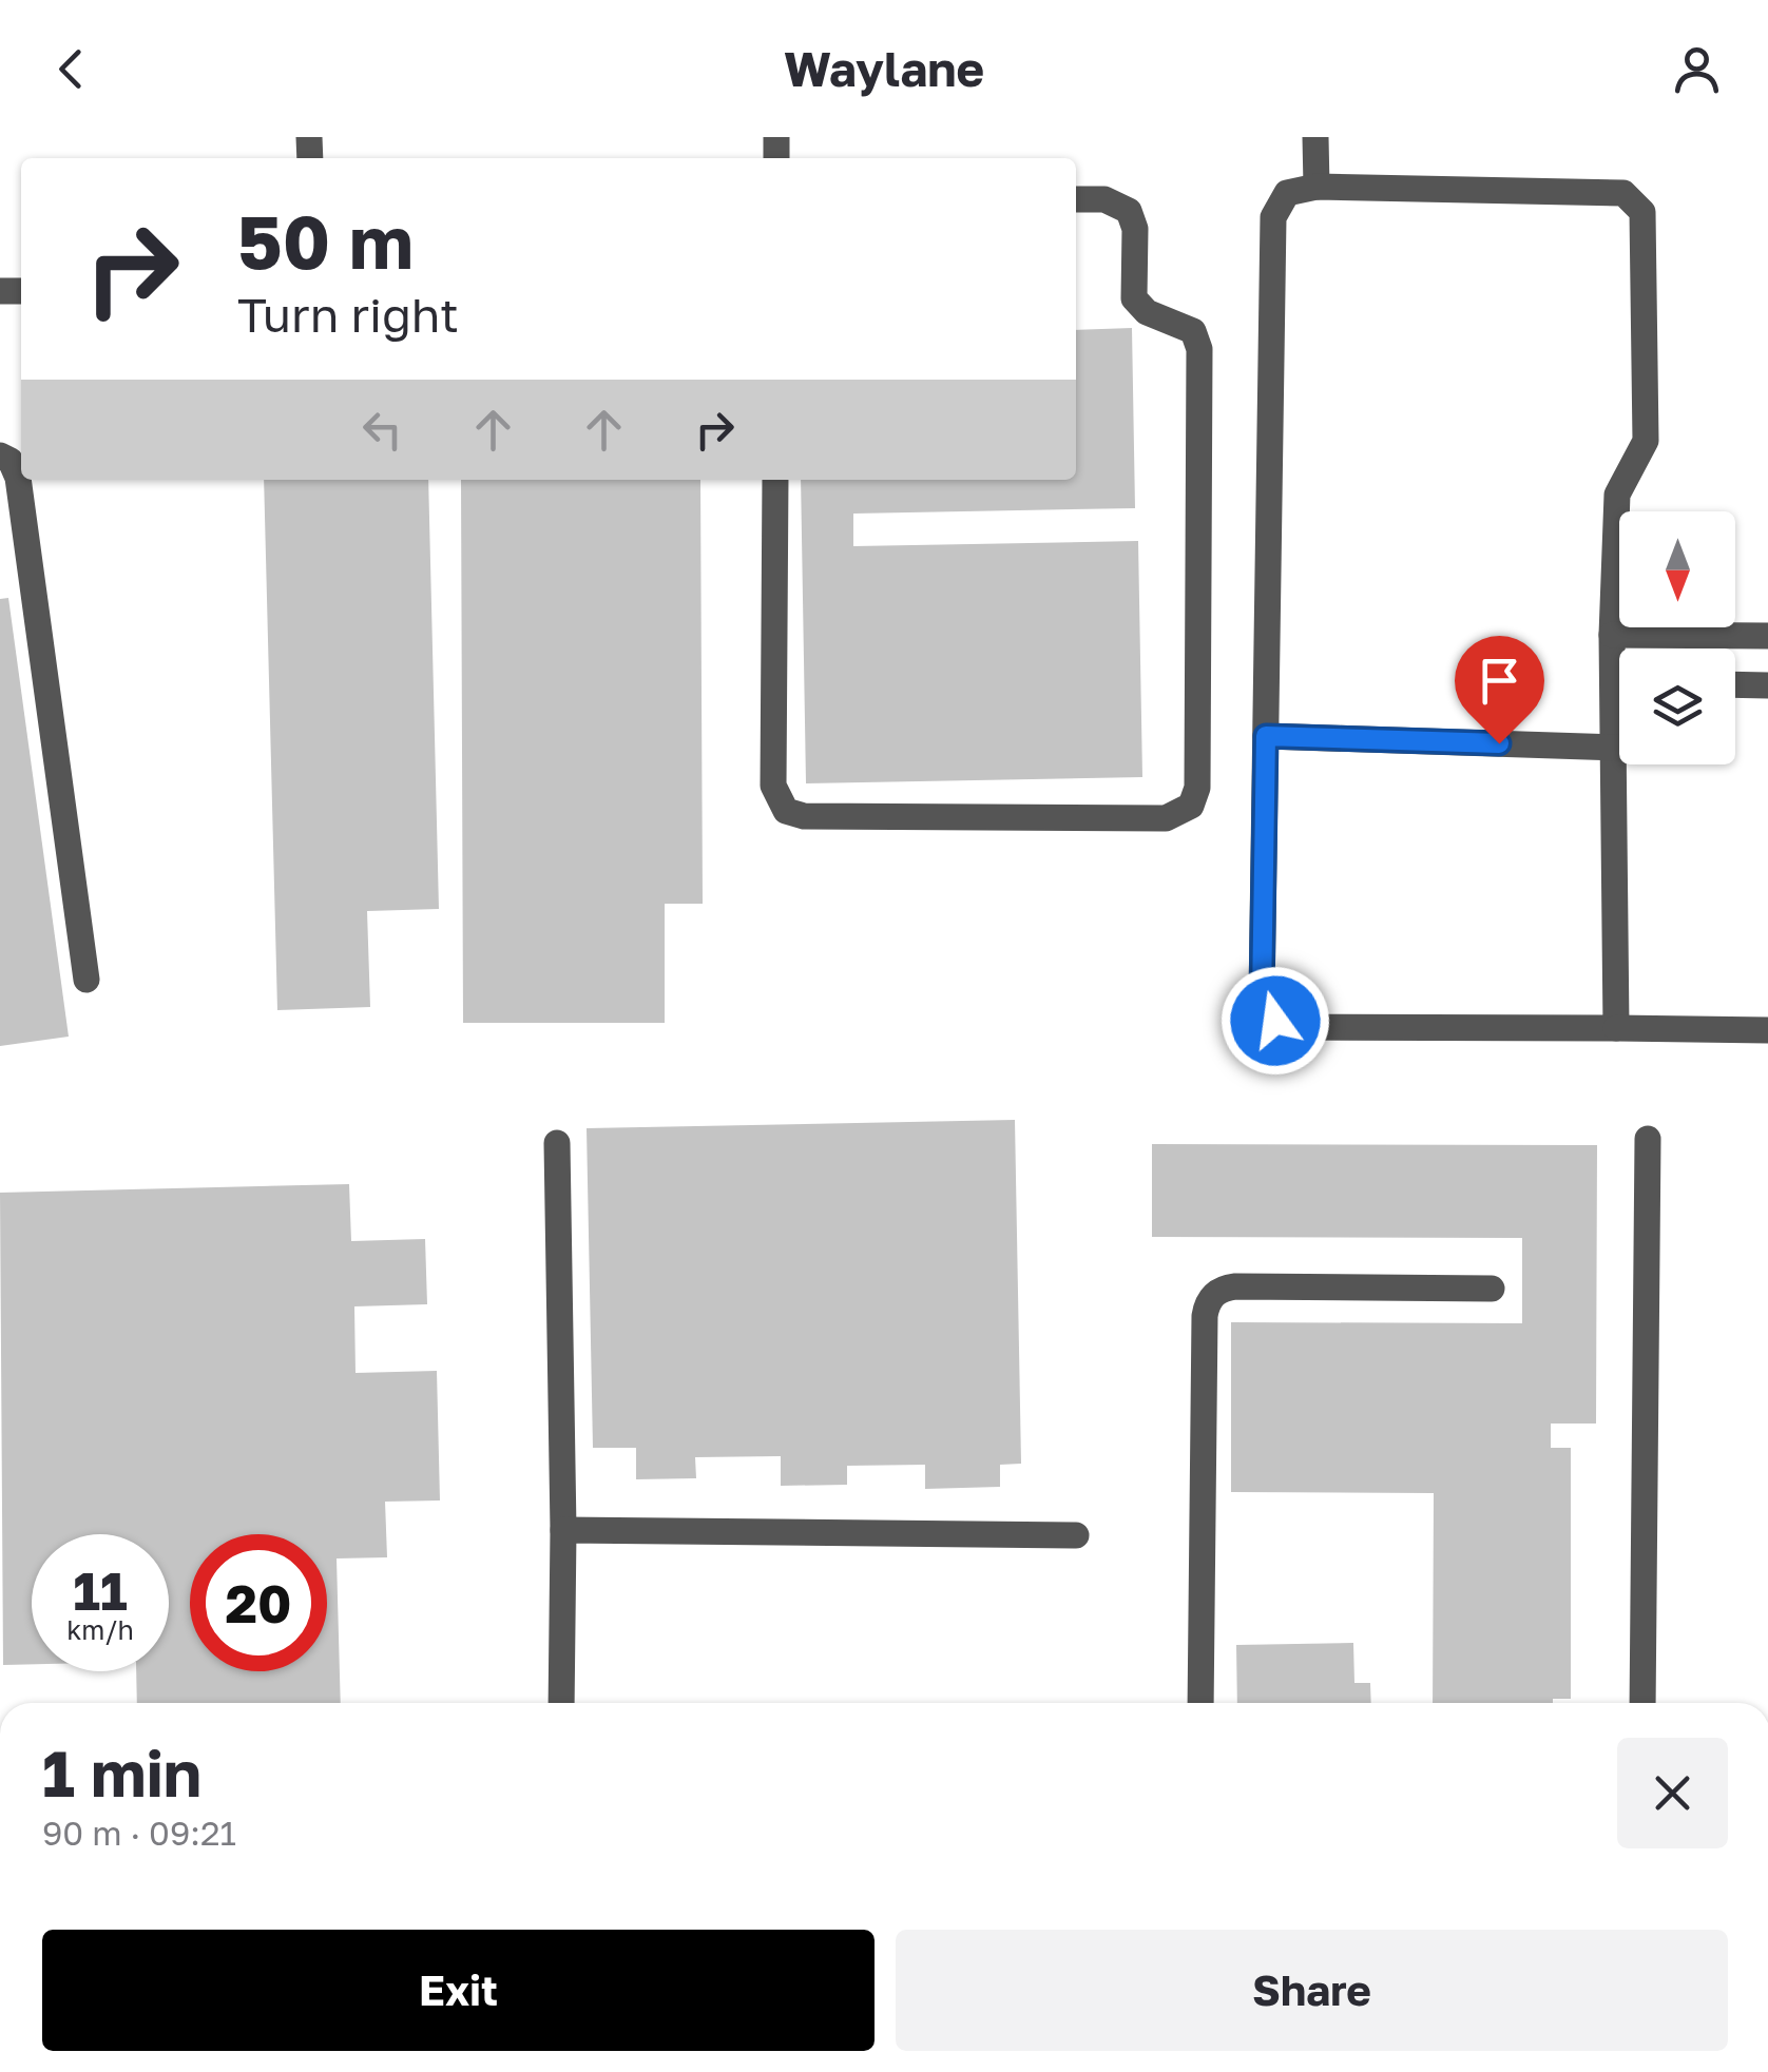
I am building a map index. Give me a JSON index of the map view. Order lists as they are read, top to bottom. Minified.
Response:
{"north":"bottom","page":{"header":"Waylane","turn":["50 m","Turn right"],"speed":"11 km/h","limit":"20","heading":["1 min","90 m · 09:21"],"buttons":["Exit","Share"]}}
